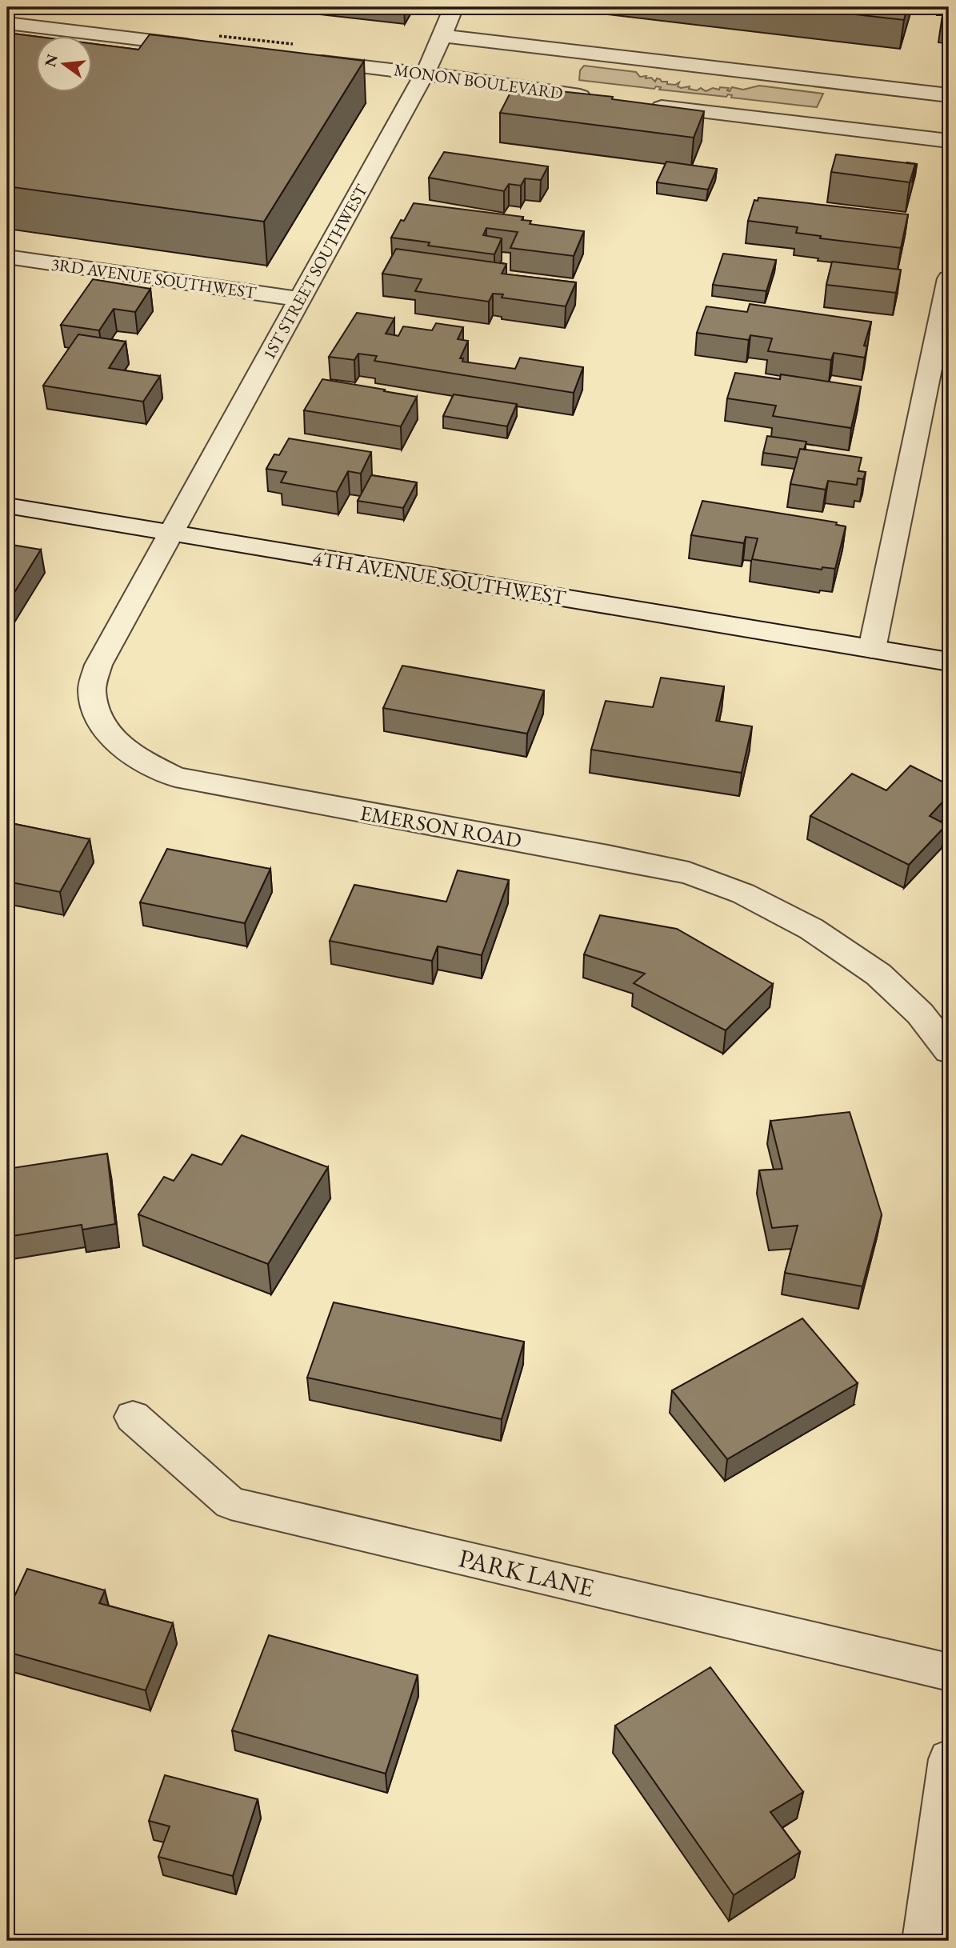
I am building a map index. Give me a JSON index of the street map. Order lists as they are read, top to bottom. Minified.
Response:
{"streets":{"street":["MONON BOULEVARD","1ST STREET SOUTHWEST","3RD AVENUE SOUTHWEST","4TH AVENUE SOUTHWEST","EMERSON ROAD","PARK LANE"]},"crossings":[["MONON BOULEVARD","1ST STREET SOUTHWEST"],["1ST STREET SOUTHWEST","3RD AVENUE SOUTHWEST"],["1ST STREET SOUTHWEST","4TH AVENUE SOUTHWEST"],["1ST STREET SOUTHWEST","EMERSON ROAD"],["4TH AVENUE SOUTHWEST","EMERSON ROAD"]],"north":"left"}
